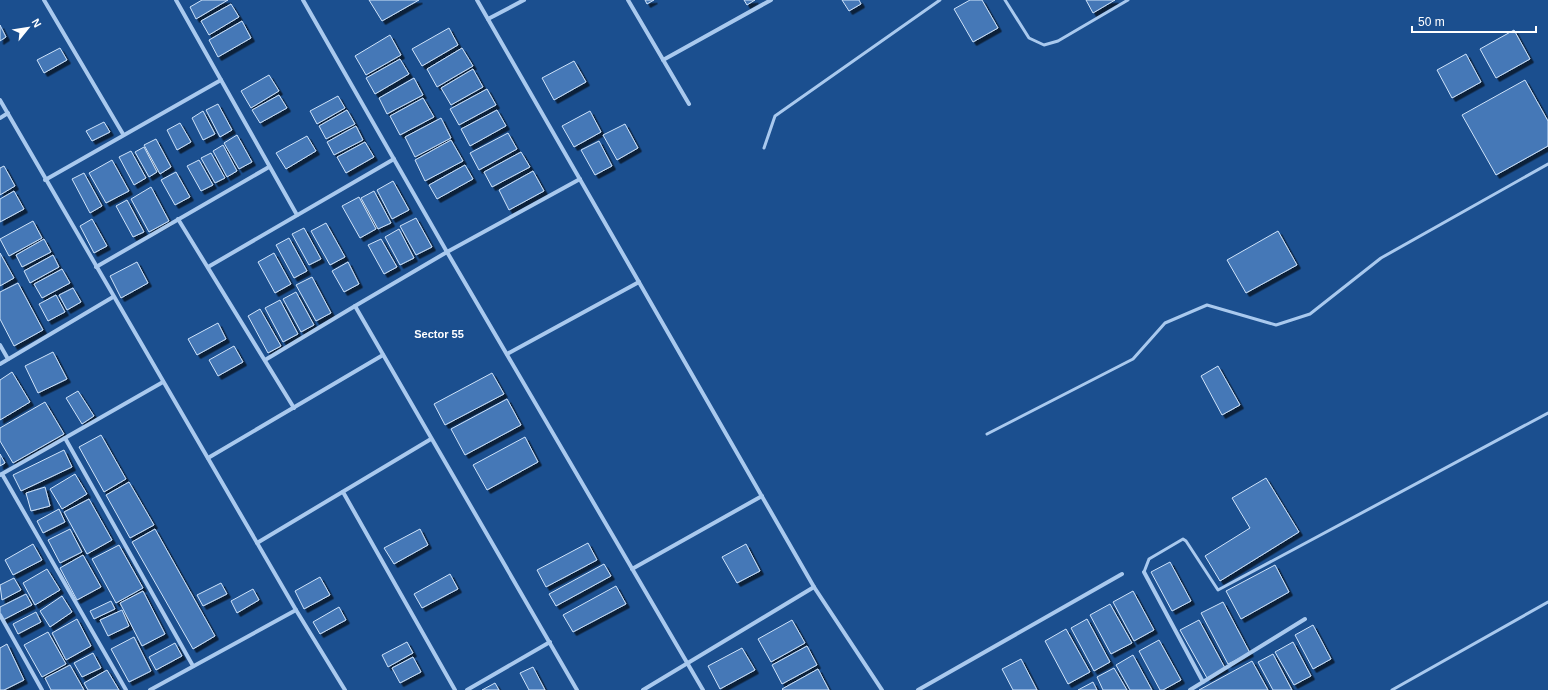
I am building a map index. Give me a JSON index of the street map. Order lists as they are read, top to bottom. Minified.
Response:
{"districts":["Sector 55"],"scale_bar":"50 m","north":"top right"}
